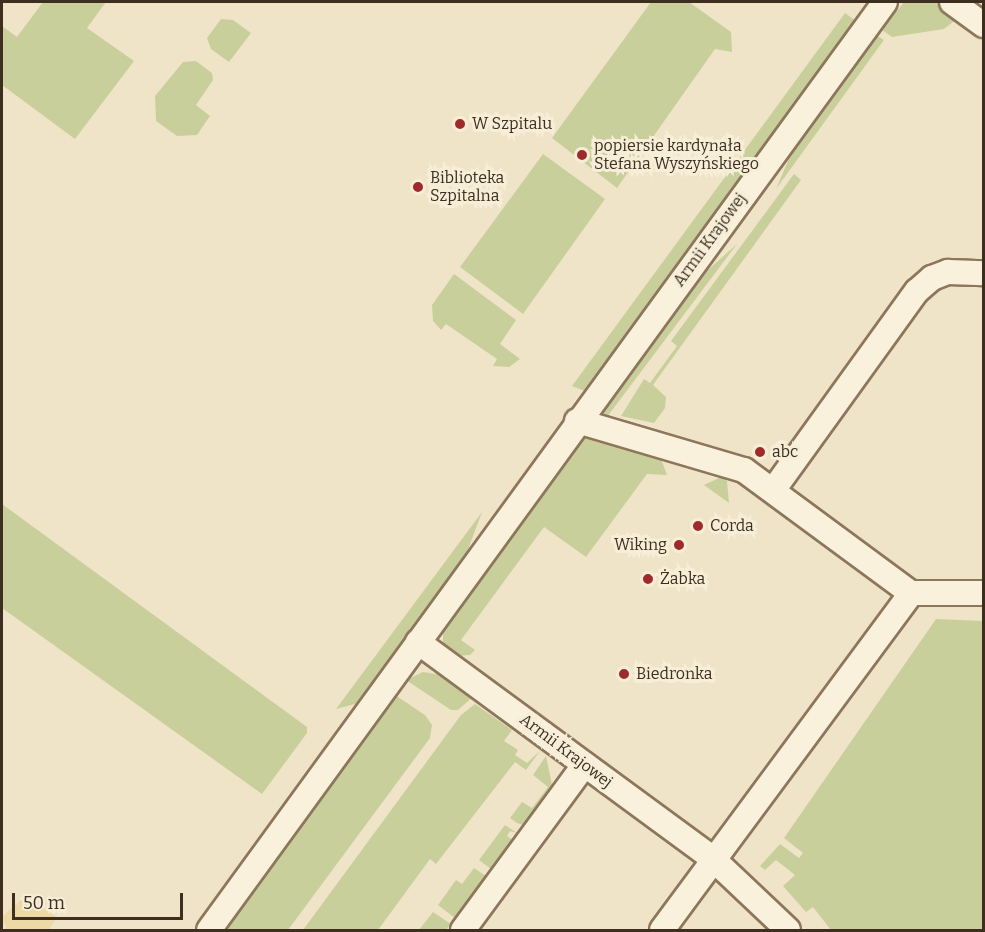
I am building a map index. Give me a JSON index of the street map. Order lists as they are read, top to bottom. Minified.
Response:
{"streets":{"street":["Armii Krajowej"]},"places":["W Szpitalu","popiersie kardynała Stefana Wyszyńskiego","Biblioteka Szpitalna","abc","Corda","Wiking","Żabka","Biedronka"],"scale_bar":"50 m"}
